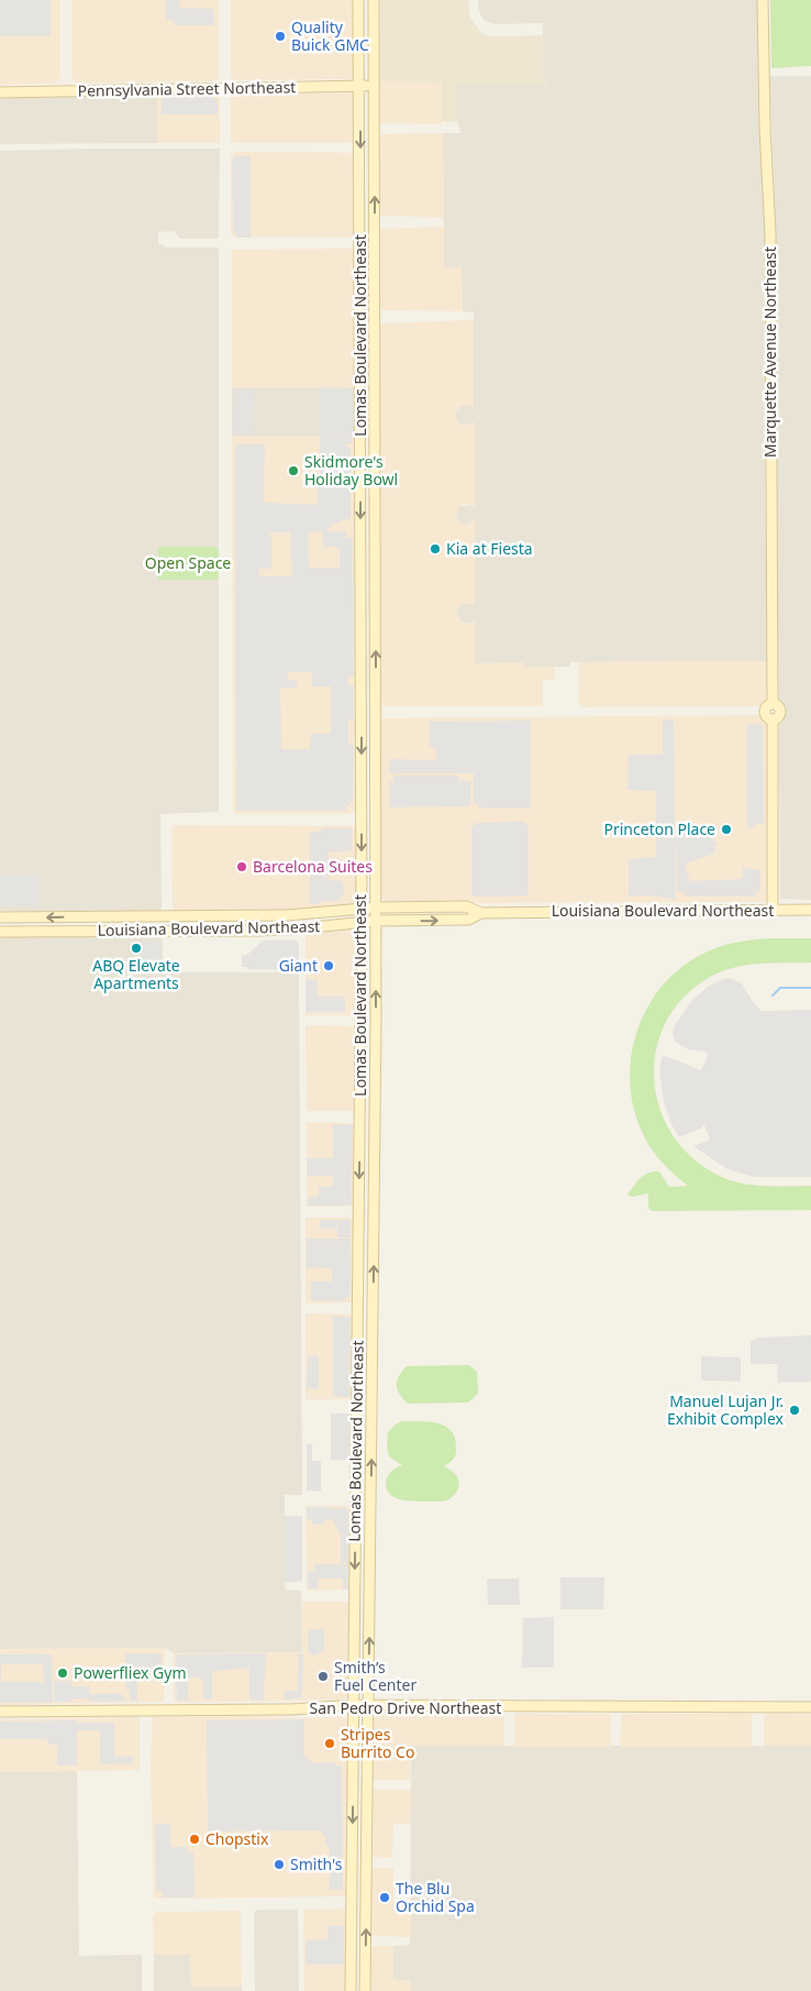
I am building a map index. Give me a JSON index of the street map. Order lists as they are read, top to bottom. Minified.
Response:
{"streets":{"main road":["Pennsylvania Street Northeast","Lomas Boulevard Northeast","Marquette Avenue Northeast","Louisiana Boulevard Northeast","San Pedro Drive Northeast"]},"crossings":[["Pennsylvania Street Northeast","Lomas Boulevard Northeast"],["Lomas Boulevard Northeast","Louisiana Boulevard Northeast"],["Lomas Boulevard Northeast","San Pedro Drive Northeast"],["Marquette Avenue Northeast","Louisiana Boulevard Northeast"]],"parks":["Open Space"],"places":["Quality Buick GMC","Skidmore's Holiday Bowl","Kia at Fiesta","Princeton Place","Barcelona Suites","ABQ Elevate Apartments","Giant","Manuel Lujan Jr. Exhibit Complex","Powerfliex Gym","Smith’s Fuel Center","Stripes Burrito Co","Chopstix","Smith's","The Blu Orchid Spa"]}
